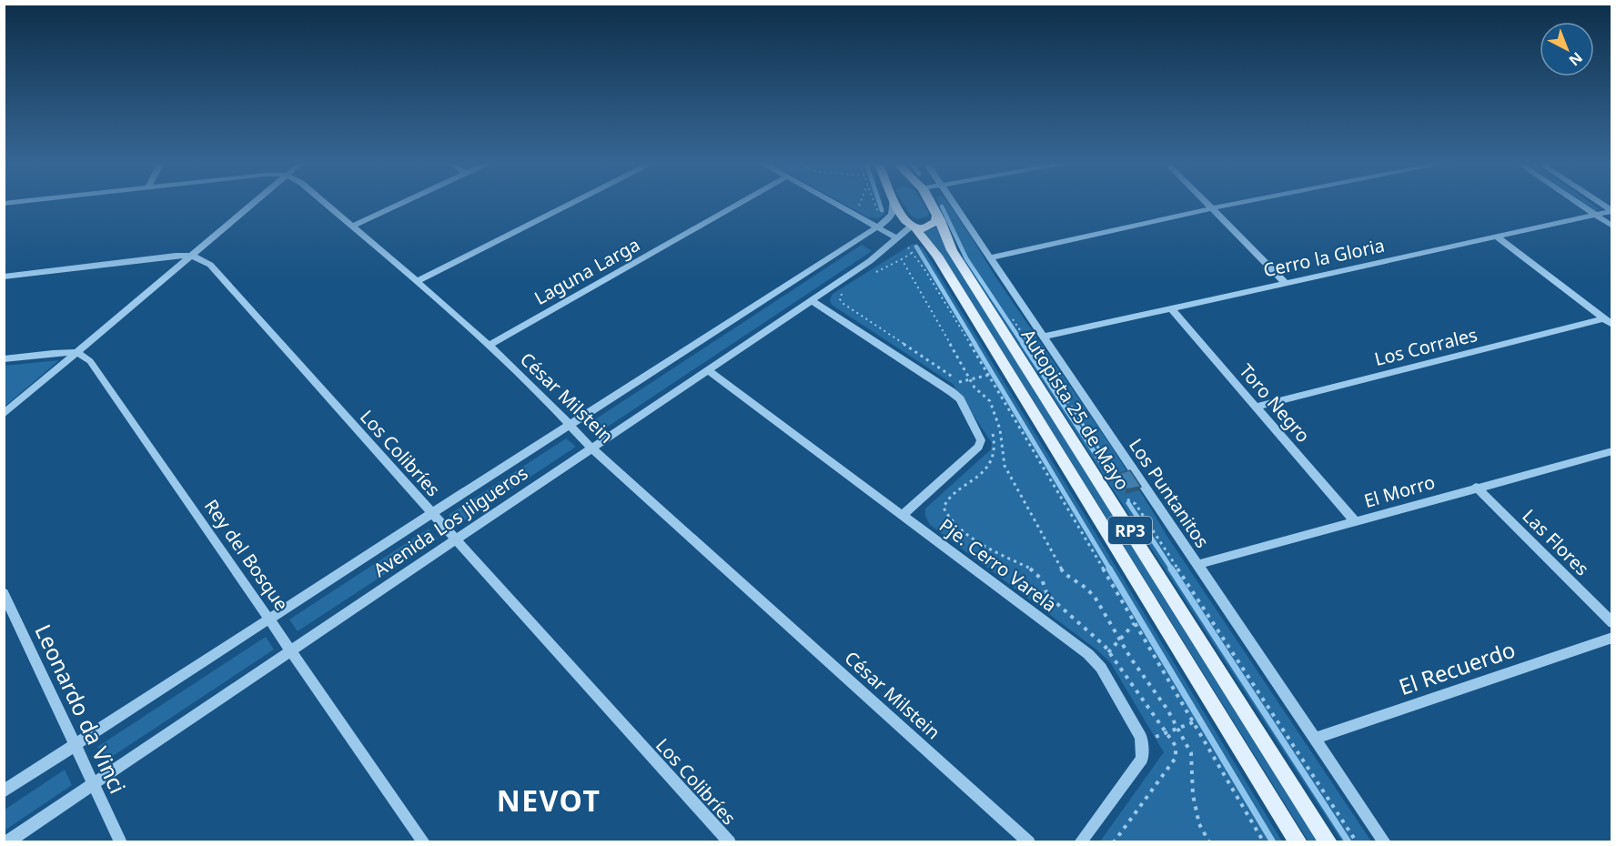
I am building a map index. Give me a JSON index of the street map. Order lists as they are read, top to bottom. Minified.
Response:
{"streets":{"main road":["Autopista 25 de Mayo","RP3"],"street":["Cerro la Gloria","Laguna Larga","Los Corrales","César Milstein","Toro Negro","Los Colibríes","El Morro","Los Puntanitos","Avenida Los Jilgueros","Las Flores","Rey del Bosque","Pje. Cerro Varela","El Recuerdo","Leonardo da Vinci"]},"crossings":[["Cerro la Gloria","Toro Negro"],["Cerro la Gloria","Los Puntanitos"],["Laguna Larga","César Milstein"],["Los Corrales","Toro Negro"],["César Milstein","Avenida Los Jilgueros"],["Toro Negro","El Morro"],["Autopista 25 de Mayo","Avenida Los Jilgueros"],["Autopista 25 de Mayo","RP3"],["Los Colibríes","Avenida Los Jilgueros"],["El Morro","Los Puntanitos"],["El Morro","Las Flores"],["Los Puntanitos","El Recuerdo"],["Avenida Los Jilgueros","RP3"],["Avenida Los Jilgueros","Rey del Bosque"],["Avenida Los Jilgueros","Pje. Cerro Varela"],["Avenida Los Jilgueros","Leonardo da Vinci"]],"districts":["NEVOT"],"north":"bottom right"}
